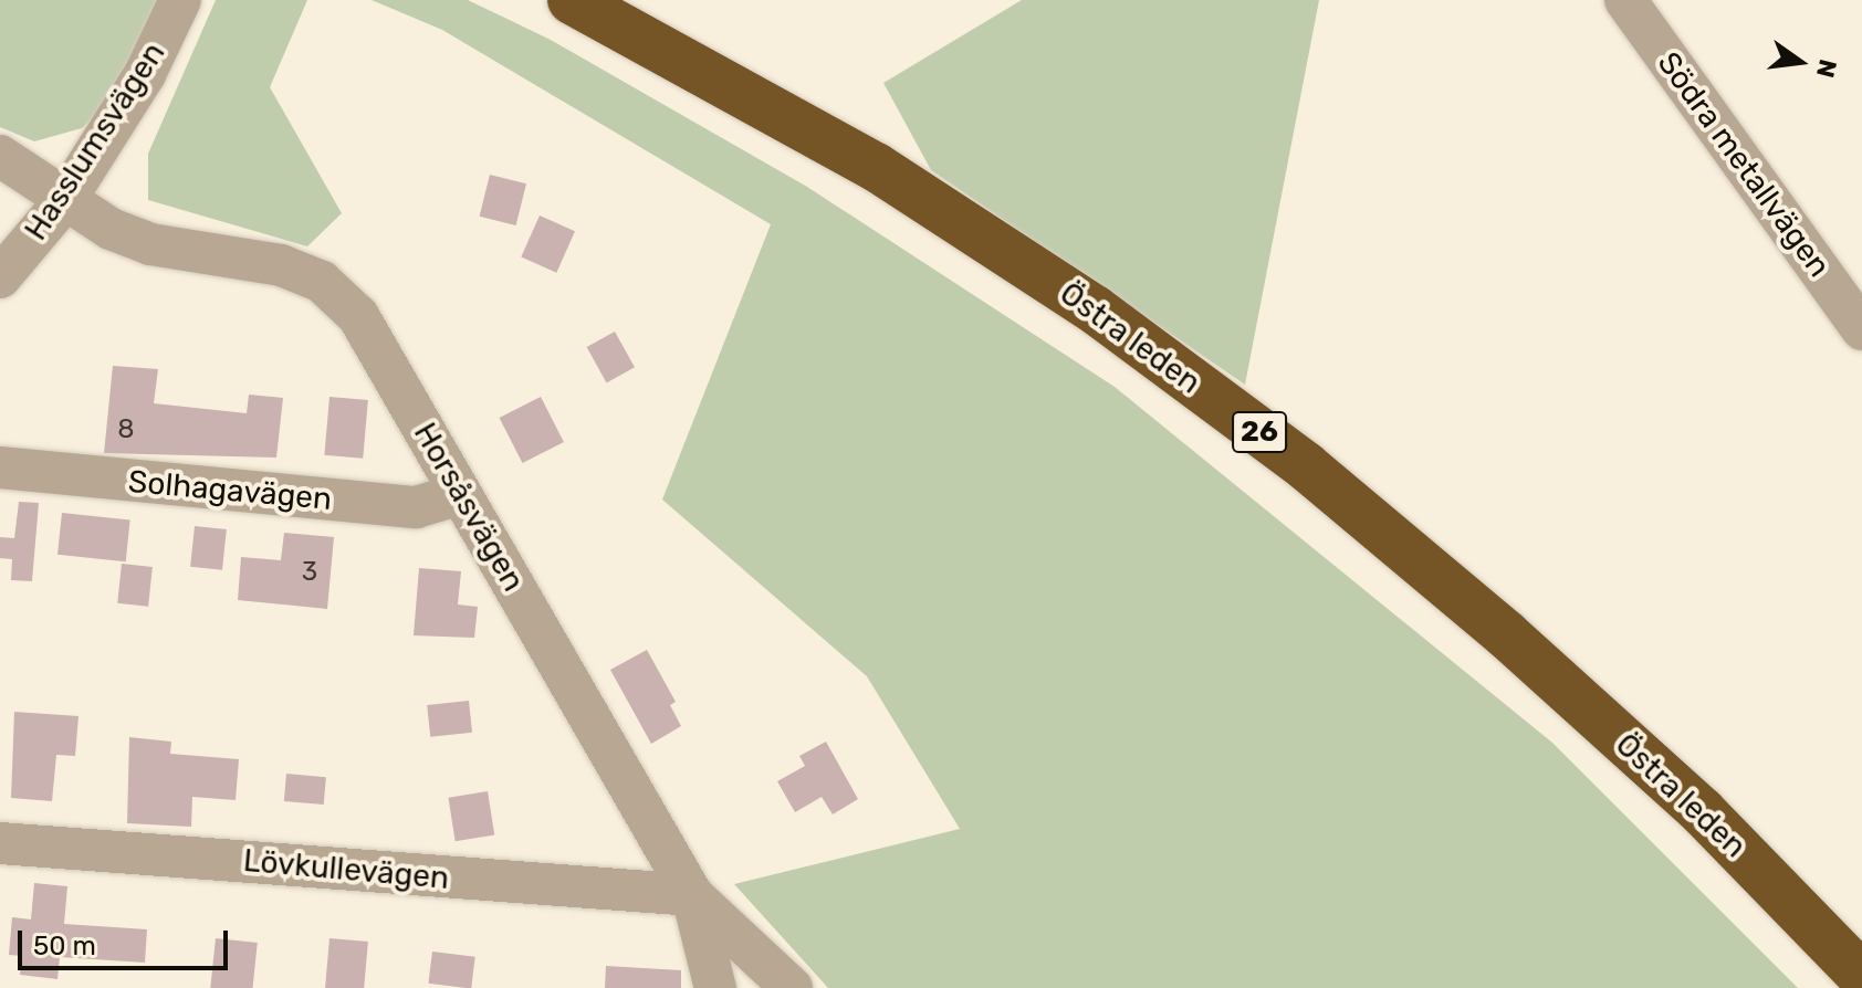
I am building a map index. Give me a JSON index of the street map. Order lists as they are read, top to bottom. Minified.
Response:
{"streets":{"highway":["Östra leden","26"],"street":["Hasslumsvägen","Södra metallvägen","Solhagavägen","Horsåsvägen","Lövkullevägen"]},"crossings":[["Hasslumsvägen","Horsåsvägen"],["Solhagavägen","Horsåsvägen"],["Horsåsvägen","Lövkullevägen"]],"house_numbers":["8","3"],"scale_bar":"50 m","north":"right"}
